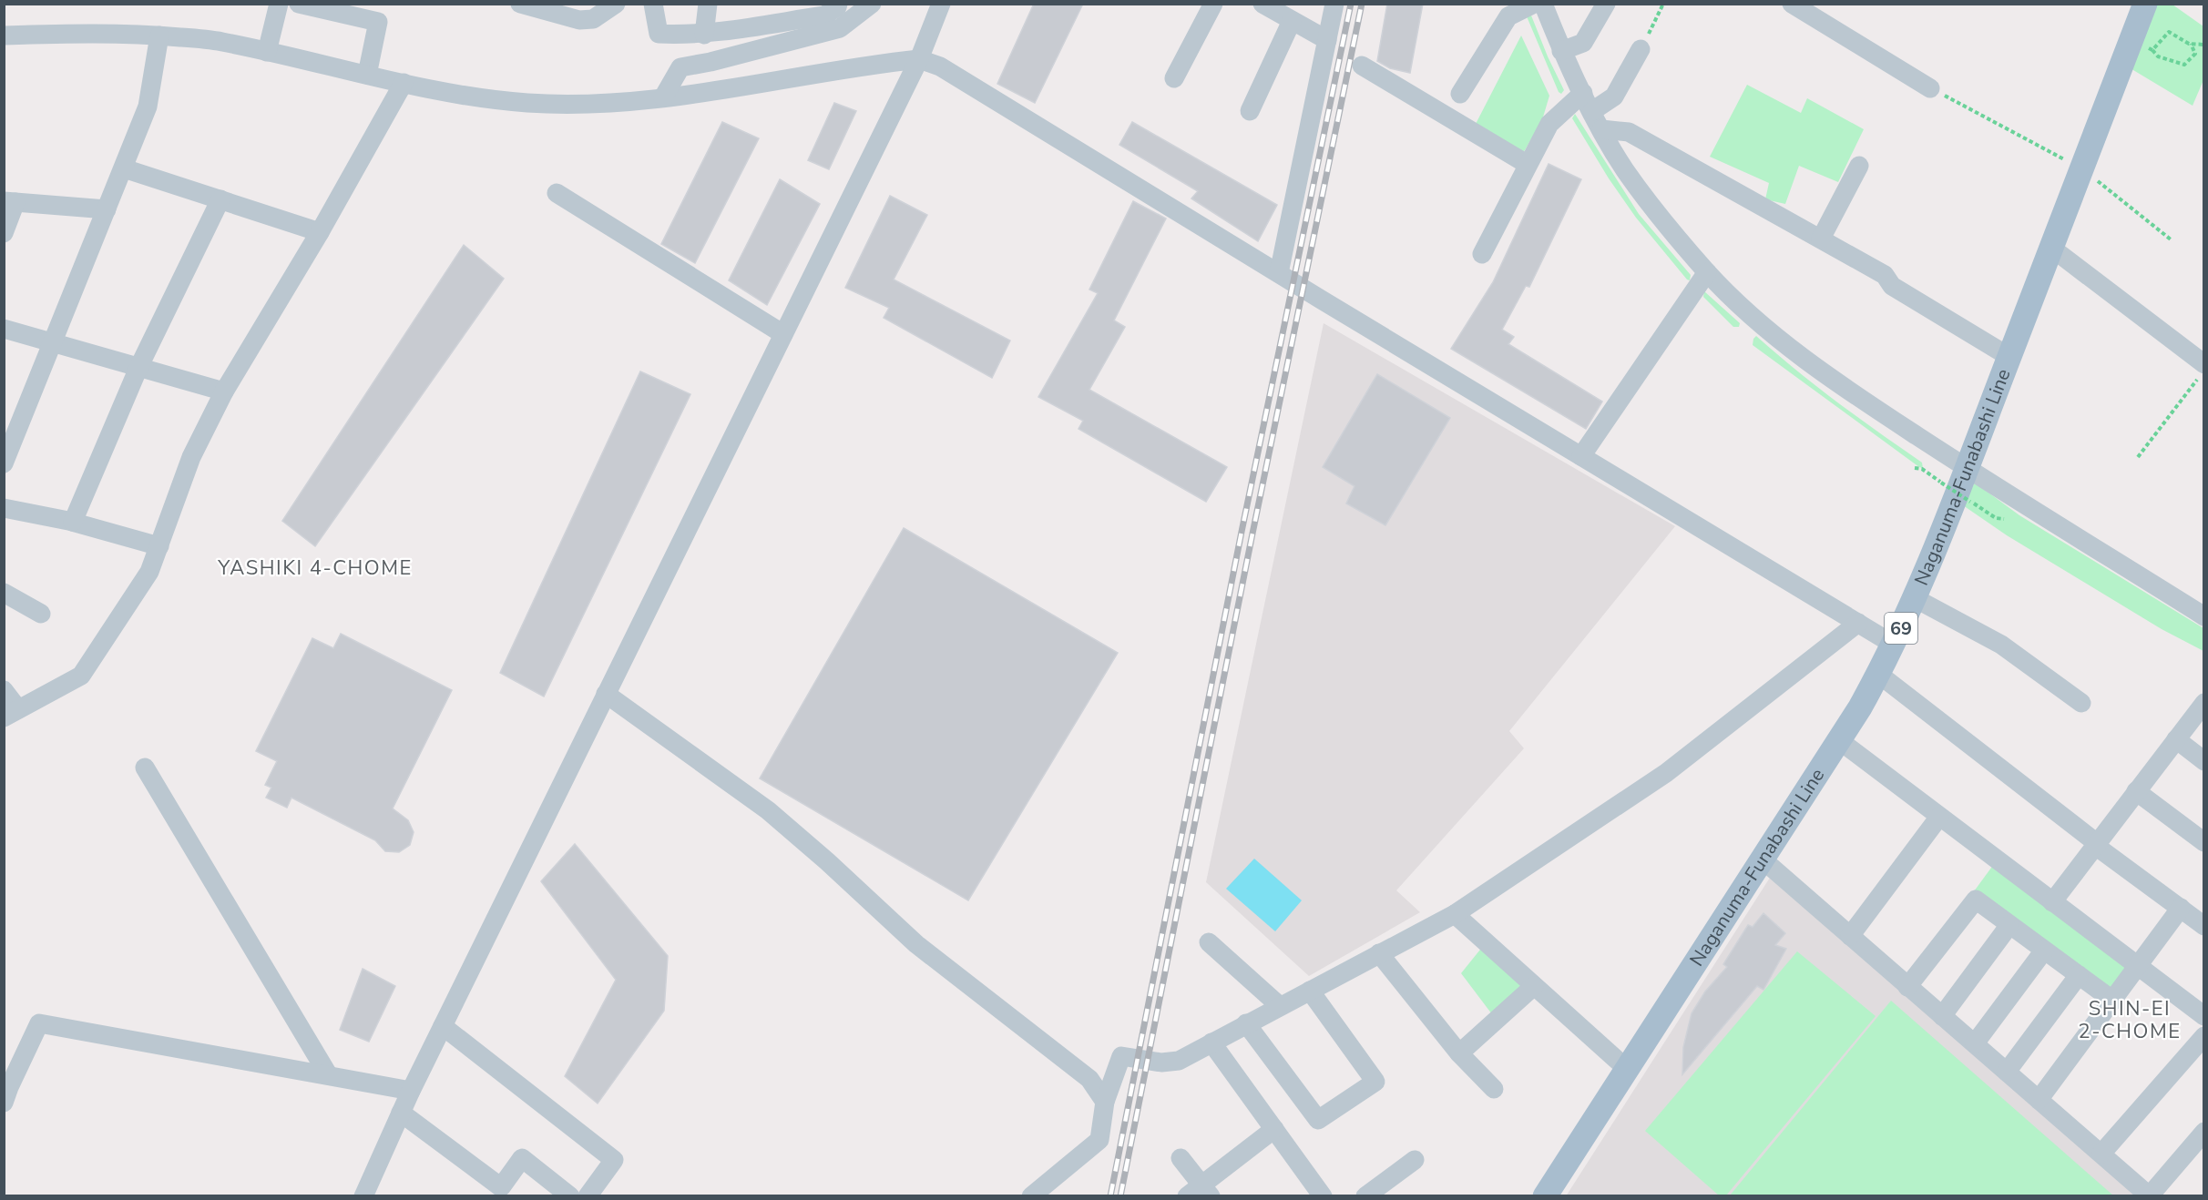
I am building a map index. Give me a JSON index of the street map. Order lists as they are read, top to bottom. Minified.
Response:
{"streets":{"main road":["Naganuma-Funabashi Line","69"]},"districts":["YASHIKI 4-CHOME","SHIN-EI 2-CHOME"]}
